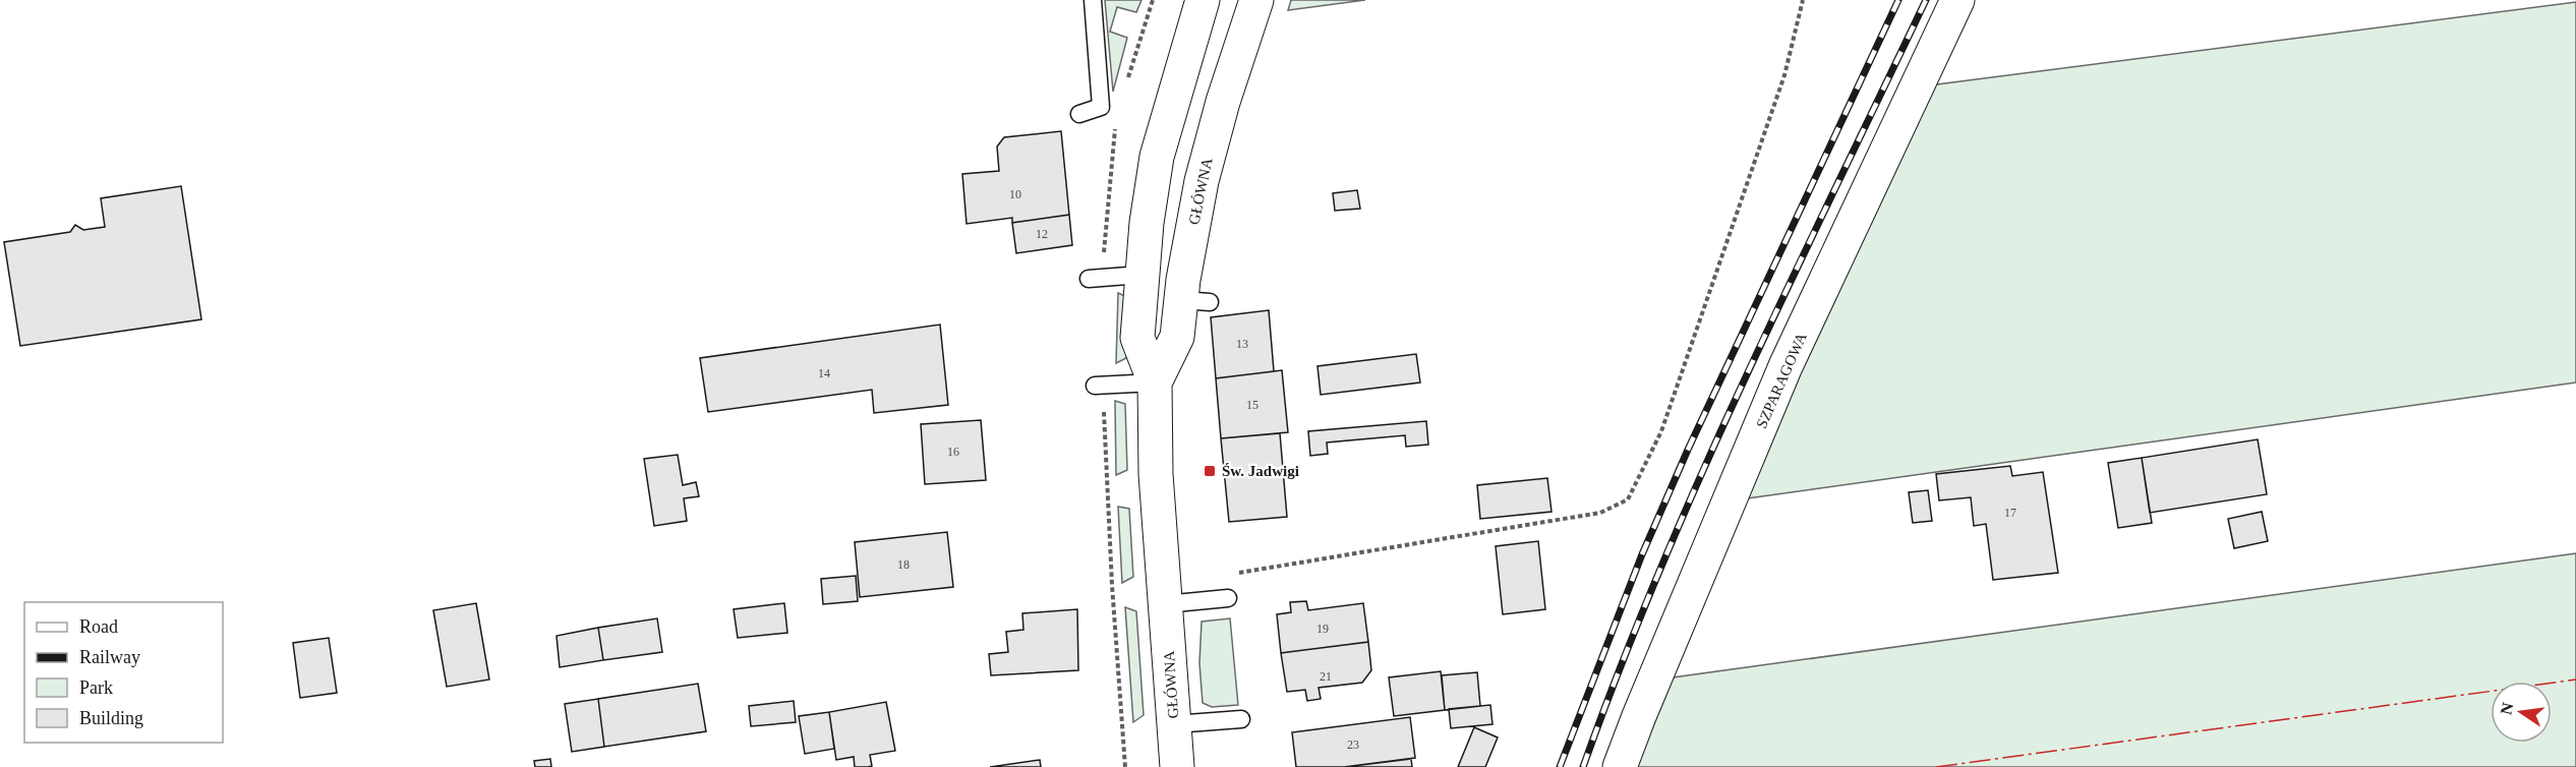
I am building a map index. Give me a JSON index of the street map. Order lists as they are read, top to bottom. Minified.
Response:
{"streets":{"main road":["GŁÓWNA","SZPARAGOWA"]},"places":{"transit":["Św. Jadwigi"]},"house_numbers":["10","12","13","14","15","16","17","18","19","21","23"],"legend":["Road","Railway","Park","Building"],"north":"left"}
